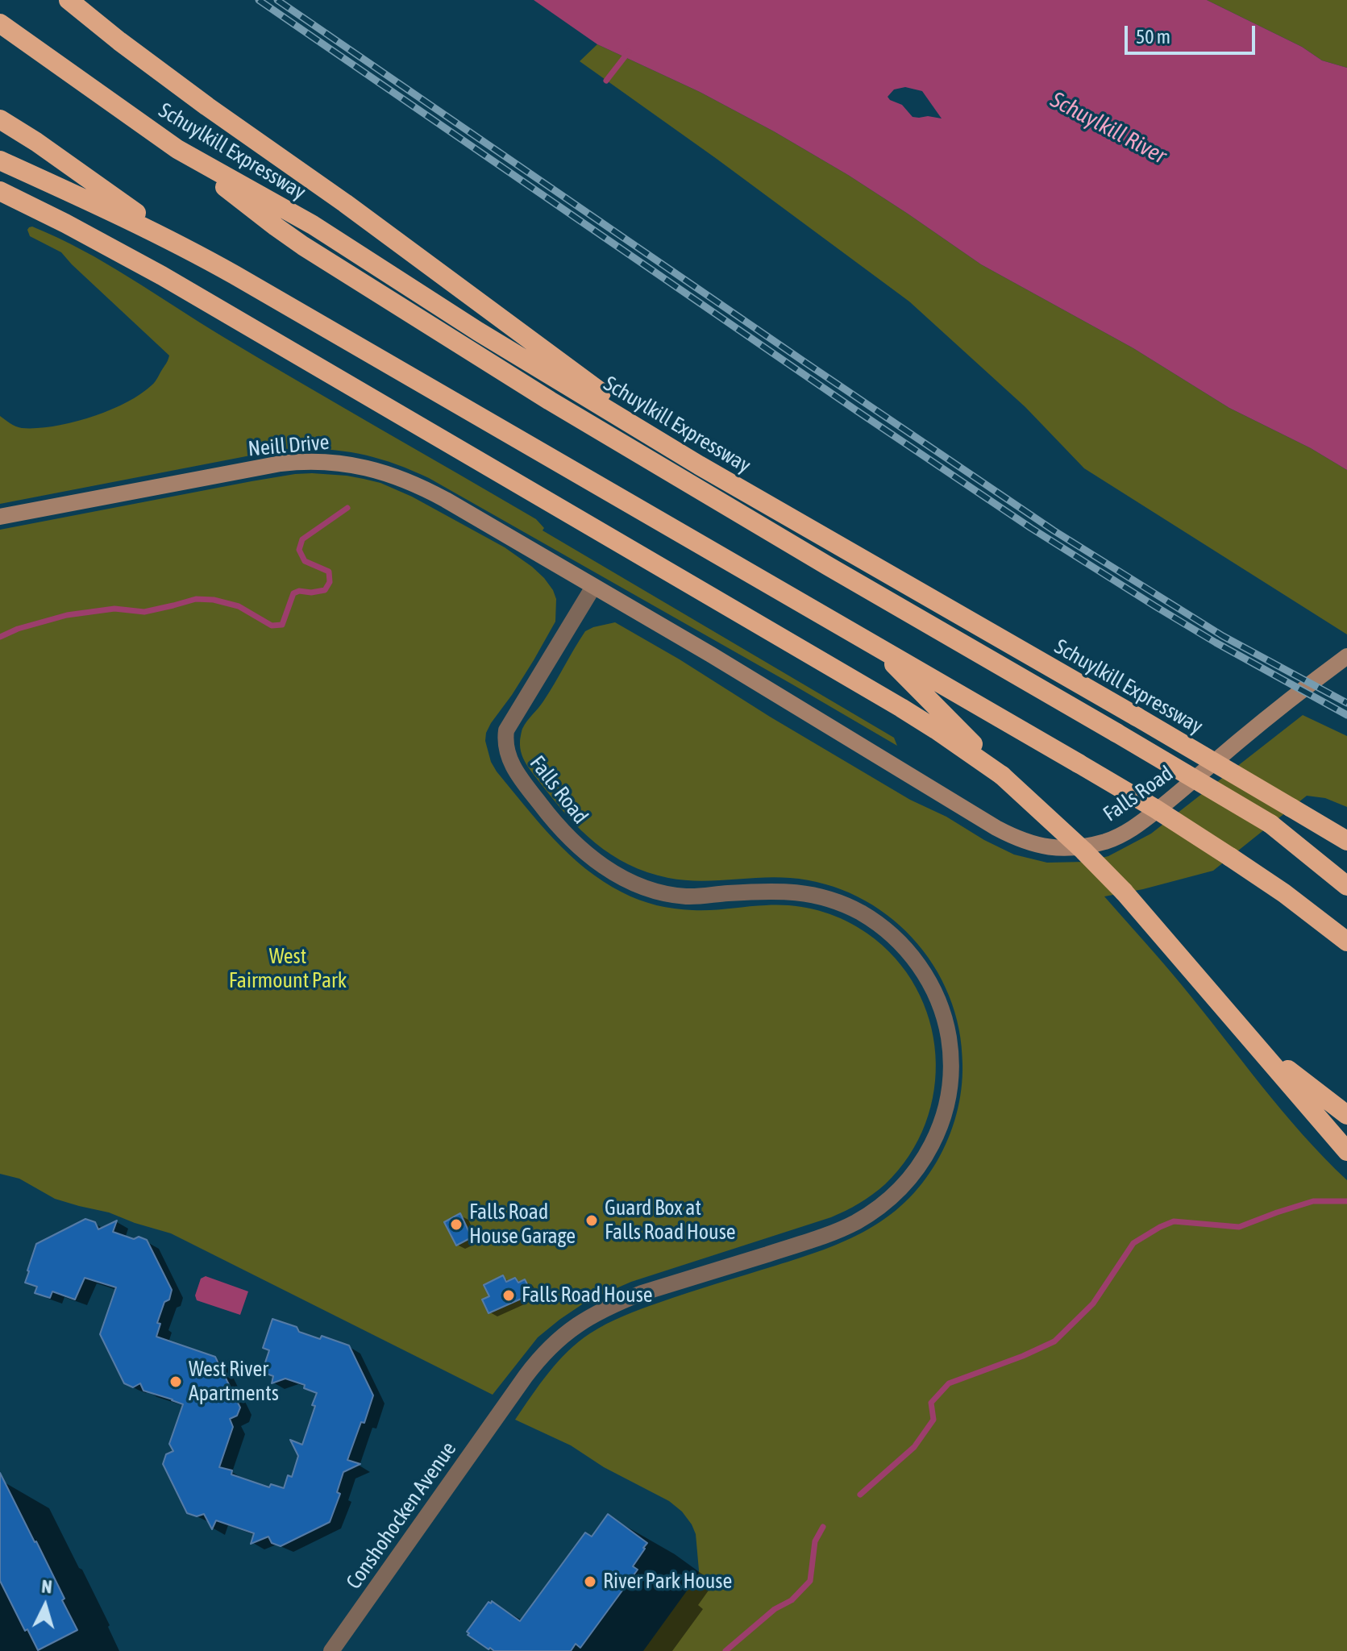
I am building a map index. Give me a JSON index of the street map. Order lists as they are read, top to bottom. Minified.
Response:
{"streets":{"highway":["Schuylkill Expressway"],"main road":["Neill Drive","Falls Road"],"street":["Conshohocken Avenue"]},"crossings":[["Neill Drive","Falls Road"],["Falls Road","Conshohocken Avenue"]],"water":["Schuylkill River"],"parks":["West Fairmount Park"],"places":["Guard Box at Falls Road House","Falls Road House Garage","Falls Road House","West River Apartments","River Park House"],"scale_bar":"50 m","north":"top"}
